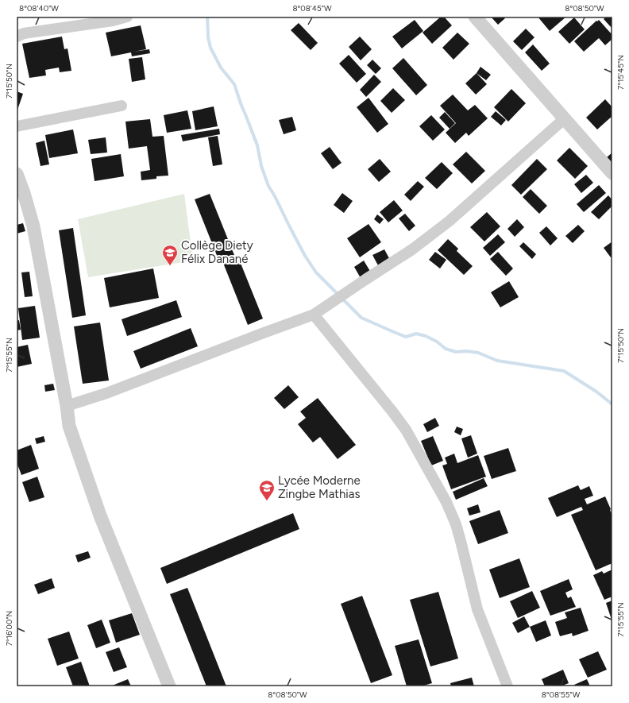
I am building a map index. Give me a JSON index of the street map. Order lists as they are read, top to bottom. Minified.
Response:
{"places":{"school or university":["Collège Diety Félix Danané","Lycée Moderne Zingbe Mathias"]},"coordinates":["8°08'40\"W","8°08'45\"W","8°08'50\"W","7°15'45\"N","7°15'50\"N","7°15'55\"N","7°16'00\"N","8°08'55\"W"]}
